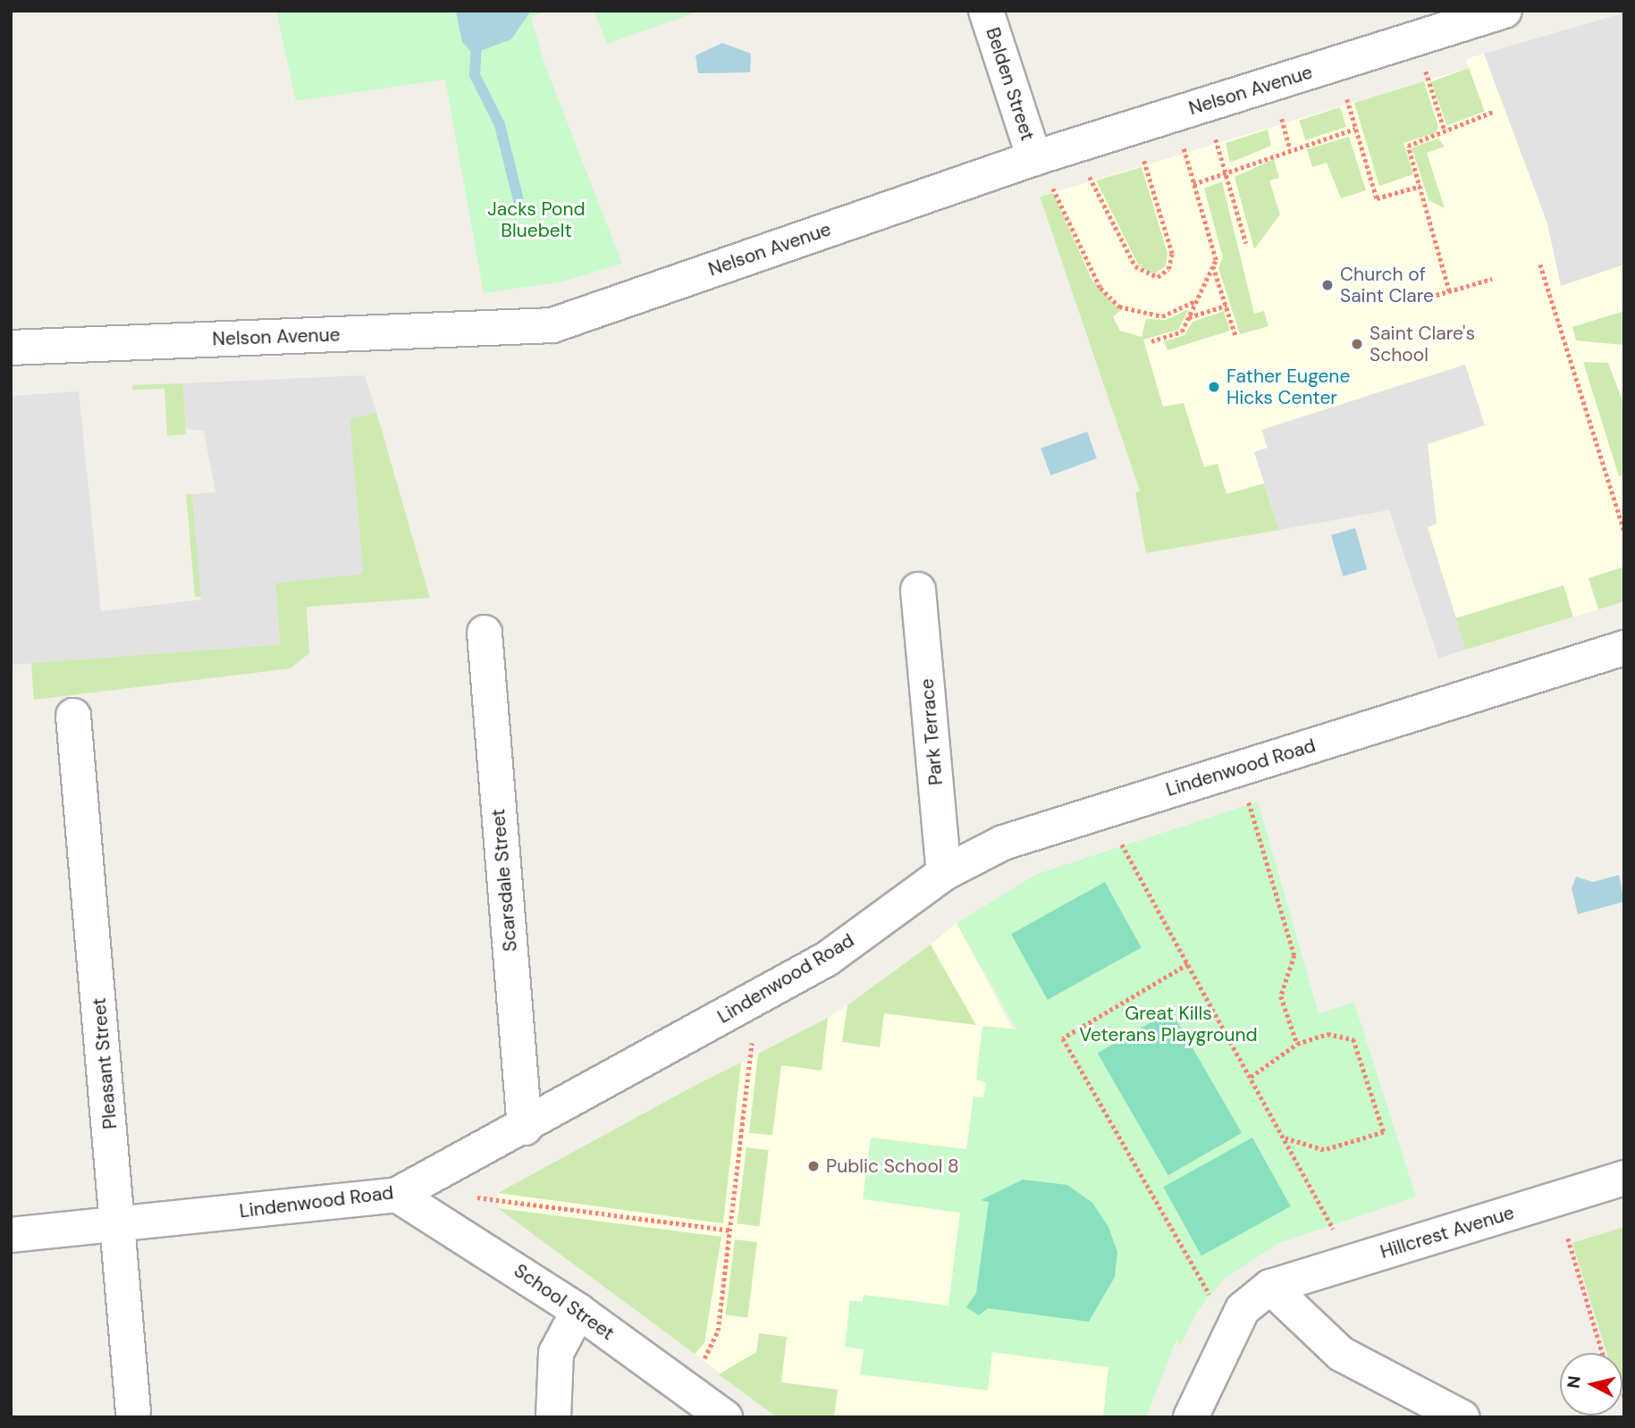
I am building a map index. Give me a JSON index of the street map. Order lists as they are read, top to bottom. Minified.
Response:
{"streets":{"street":["Belden Street","Nelson Avenue","Park Terrace","Lindenwood Road","Scarsdale Street","Pleasant Street","Hillcrest Avenue","School Street"]},"crossings":[["Belden Street","Nelson Avenue"],["Park Terrace","Lindenwood Road"],["Lindenwood Road","Scarsdale Street"],["Lindenwood Road","Pleasant Street"],["Lindenwood Road","School Street"]],"parks":["Jacks Pond Bluebelt","Great Kills Veterans Playground"],"places":["Church of Saint Clare","Saint Clare's School","Father Eugene Hicks Center","Public School 8"],"north":"left"}
